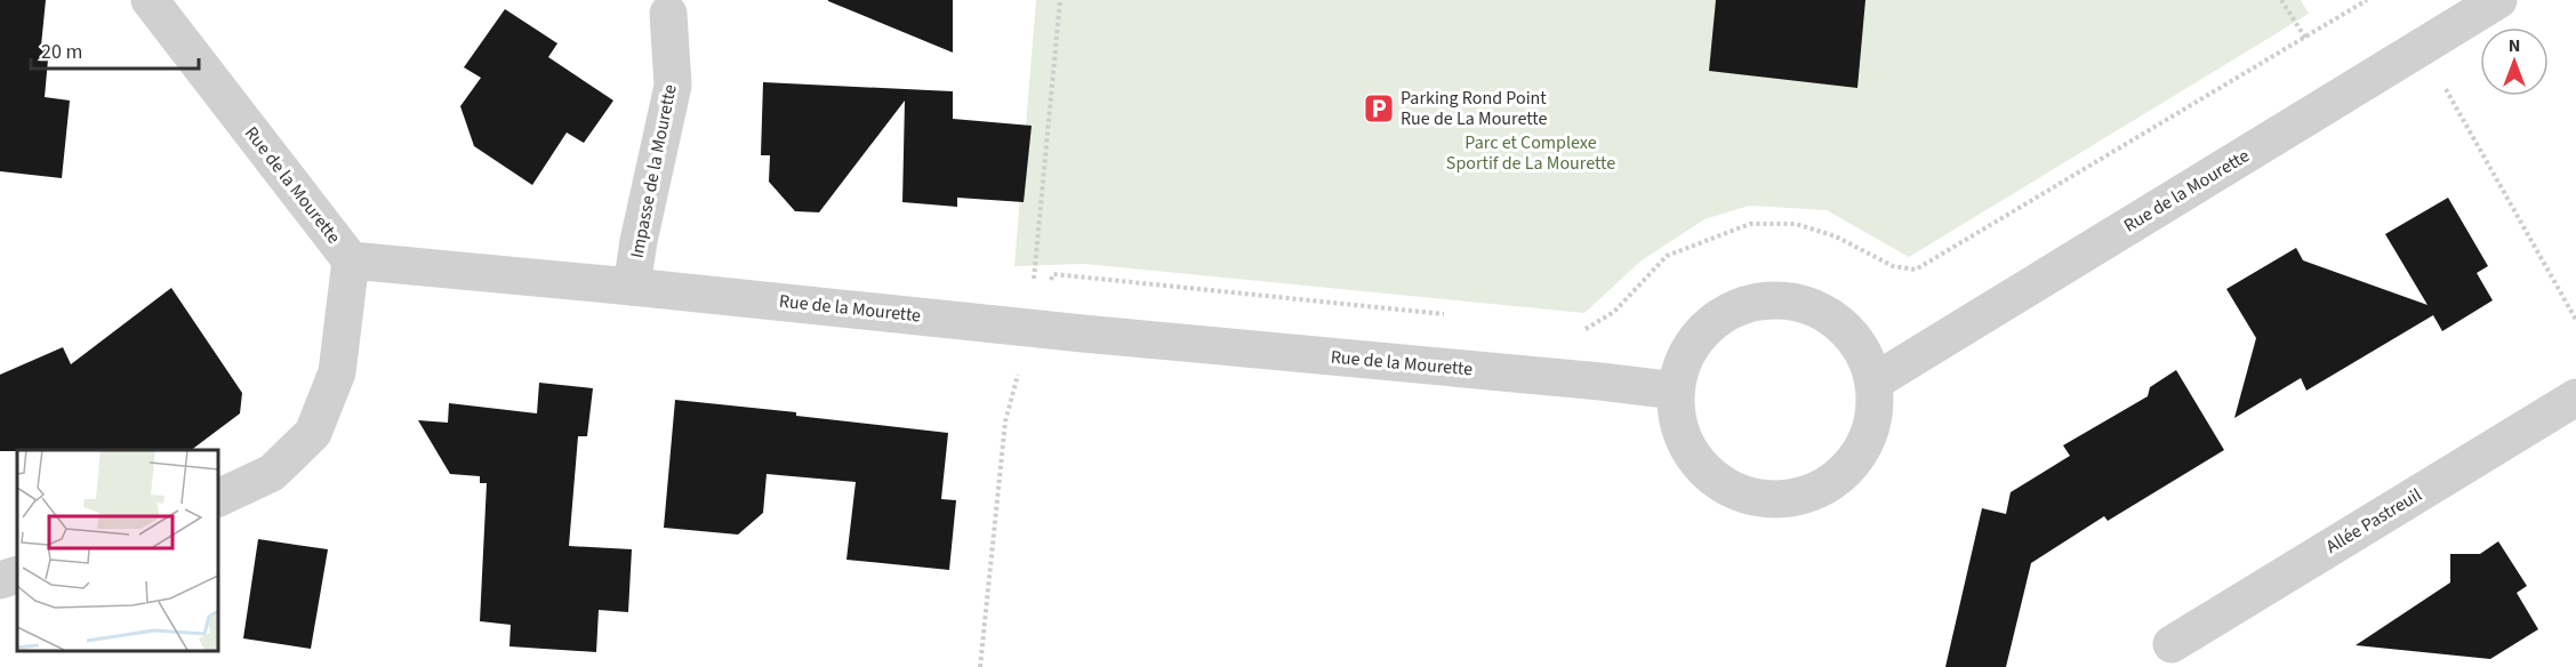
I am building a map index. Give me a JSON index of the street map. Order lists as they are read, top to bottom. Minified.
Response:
{"streets":{"street":["Impasse de la Mourette","Rue de la Mourette","Allée Pastreuil"]},"crossings":[["Impasse de la Mourette","Rue de la Mourette"]],"parks":["Parc et Complexe Sportif de La Mourette"],"places":{"parking":["Parking Rond Point Rue de La Mourette"]},"scale_bar":"20 m","north":"top"}
